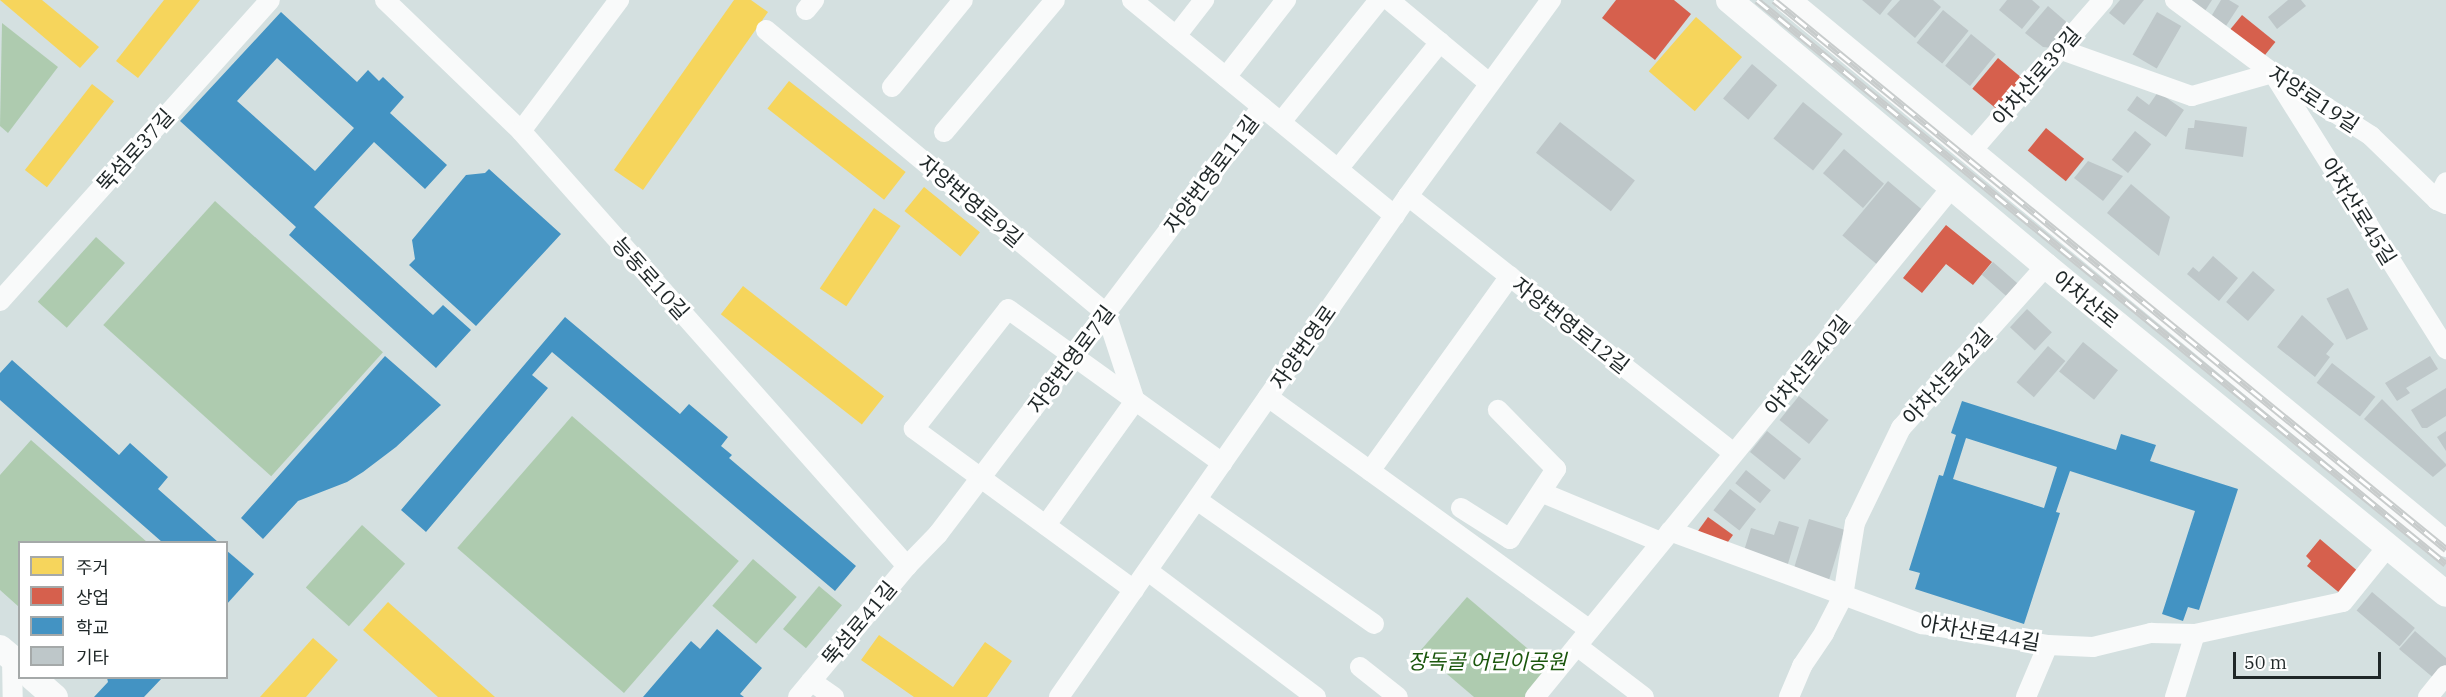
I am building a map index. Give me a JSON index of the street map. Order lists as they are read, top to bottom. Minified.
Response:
{"streets":{"main road":["아차산로"],"street":["아차산로39길","자양로19길","뚝섬로37길","자양번영로11길","자양번영로9길","아차산로45길","능동로10길","자양번영로12길","자양번영로","자양번영로7길","아차산로40길","아차산로42길","뚝섬로41길","아차산로44길"]},"crossings":[["아차산로39길","아차산로"],["자양로19길","아차산로45길"],["자양번영로11길","자양번영로"],["자양번영로11길","자양번영로7길"],["자양번영로9길","자양번영로7길"],["능동로10길","자양번영로7길"],["능동로10길","뚝섬로41길"],["아차산로","아차산로40길"],["아차산로","아차산로42길"],["아차산로","아차산로44길"],["자양번영로12길","자양번영로"],["자양번영로12길","아차산로40길"],["자양번영로7길","뚝섬로41길"],["아차산로40길","아차산로44길"],["아차산로42길","아차산로44길"]],"parks":["장독골 어린이공원"],"legend":["주거","상업","학교","기타"],"scale_bar":"50 m"}
